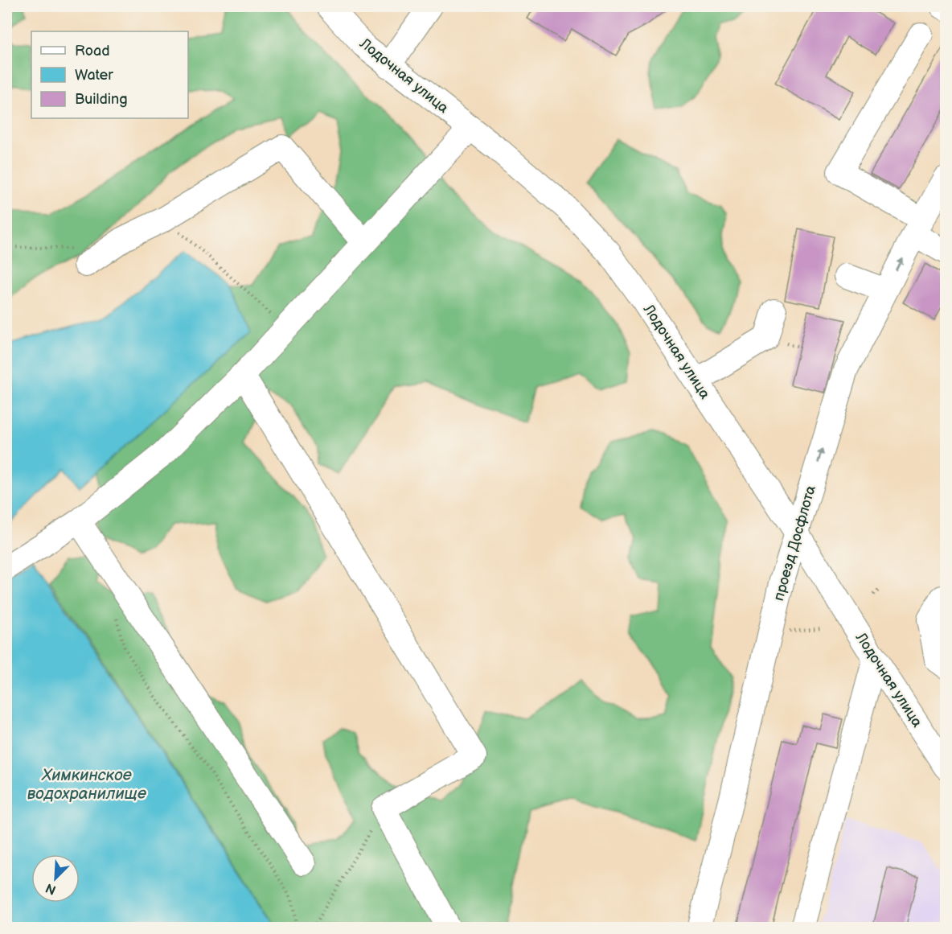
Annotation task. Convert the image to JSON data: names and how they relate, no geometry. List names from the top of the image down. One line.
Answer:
{"streets":{"street":["Лодочная улица","проезд Досфлота"]},"crossings":[["Лодочная улица","проезд Досфлота"]],"one_way":["проезд Досфлота"],"water":["Химкинское водохранилище"],"legend":["Road","Water","Building"],"north":"bottom left"}
